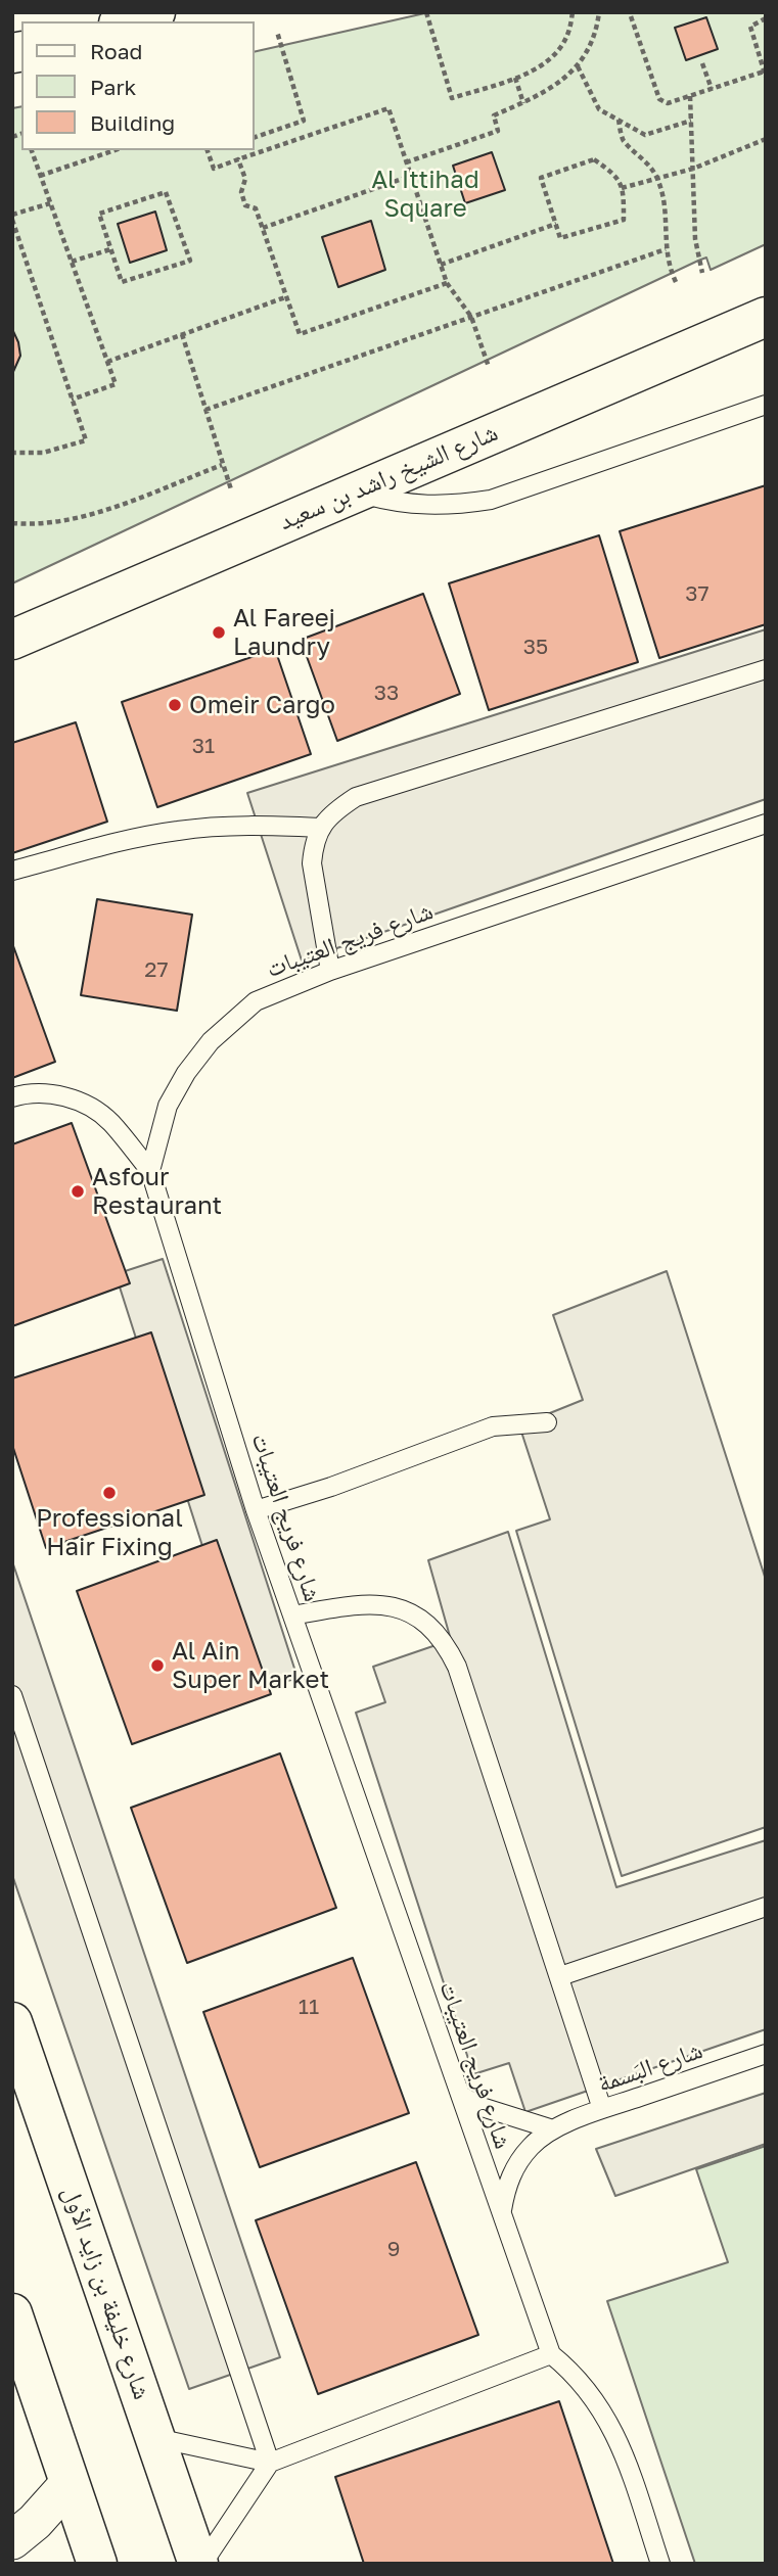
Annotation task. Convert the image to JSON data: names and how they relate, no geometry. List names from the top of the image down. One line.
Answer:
{"streets":{"main road":["شارع الشيخ راشد بن سعيد","شارع خليفة بن زايد الأول"],"lane":["شارع فريج العتيبات","شارع البَسمة"]},"crossings":[["شارع فريج العتيبات","شارع البَسمة"]],"parks":["Al Ittihad Square"],"places":["Al Fareej Laundry","Omeir Cargo","Asfour Restaurant","Professional Hair Fixing","Al Ain Super Market"],"house_numbers":["37","35","33","31","27","11","9"],"legend":["Road","Park","Building"]}
